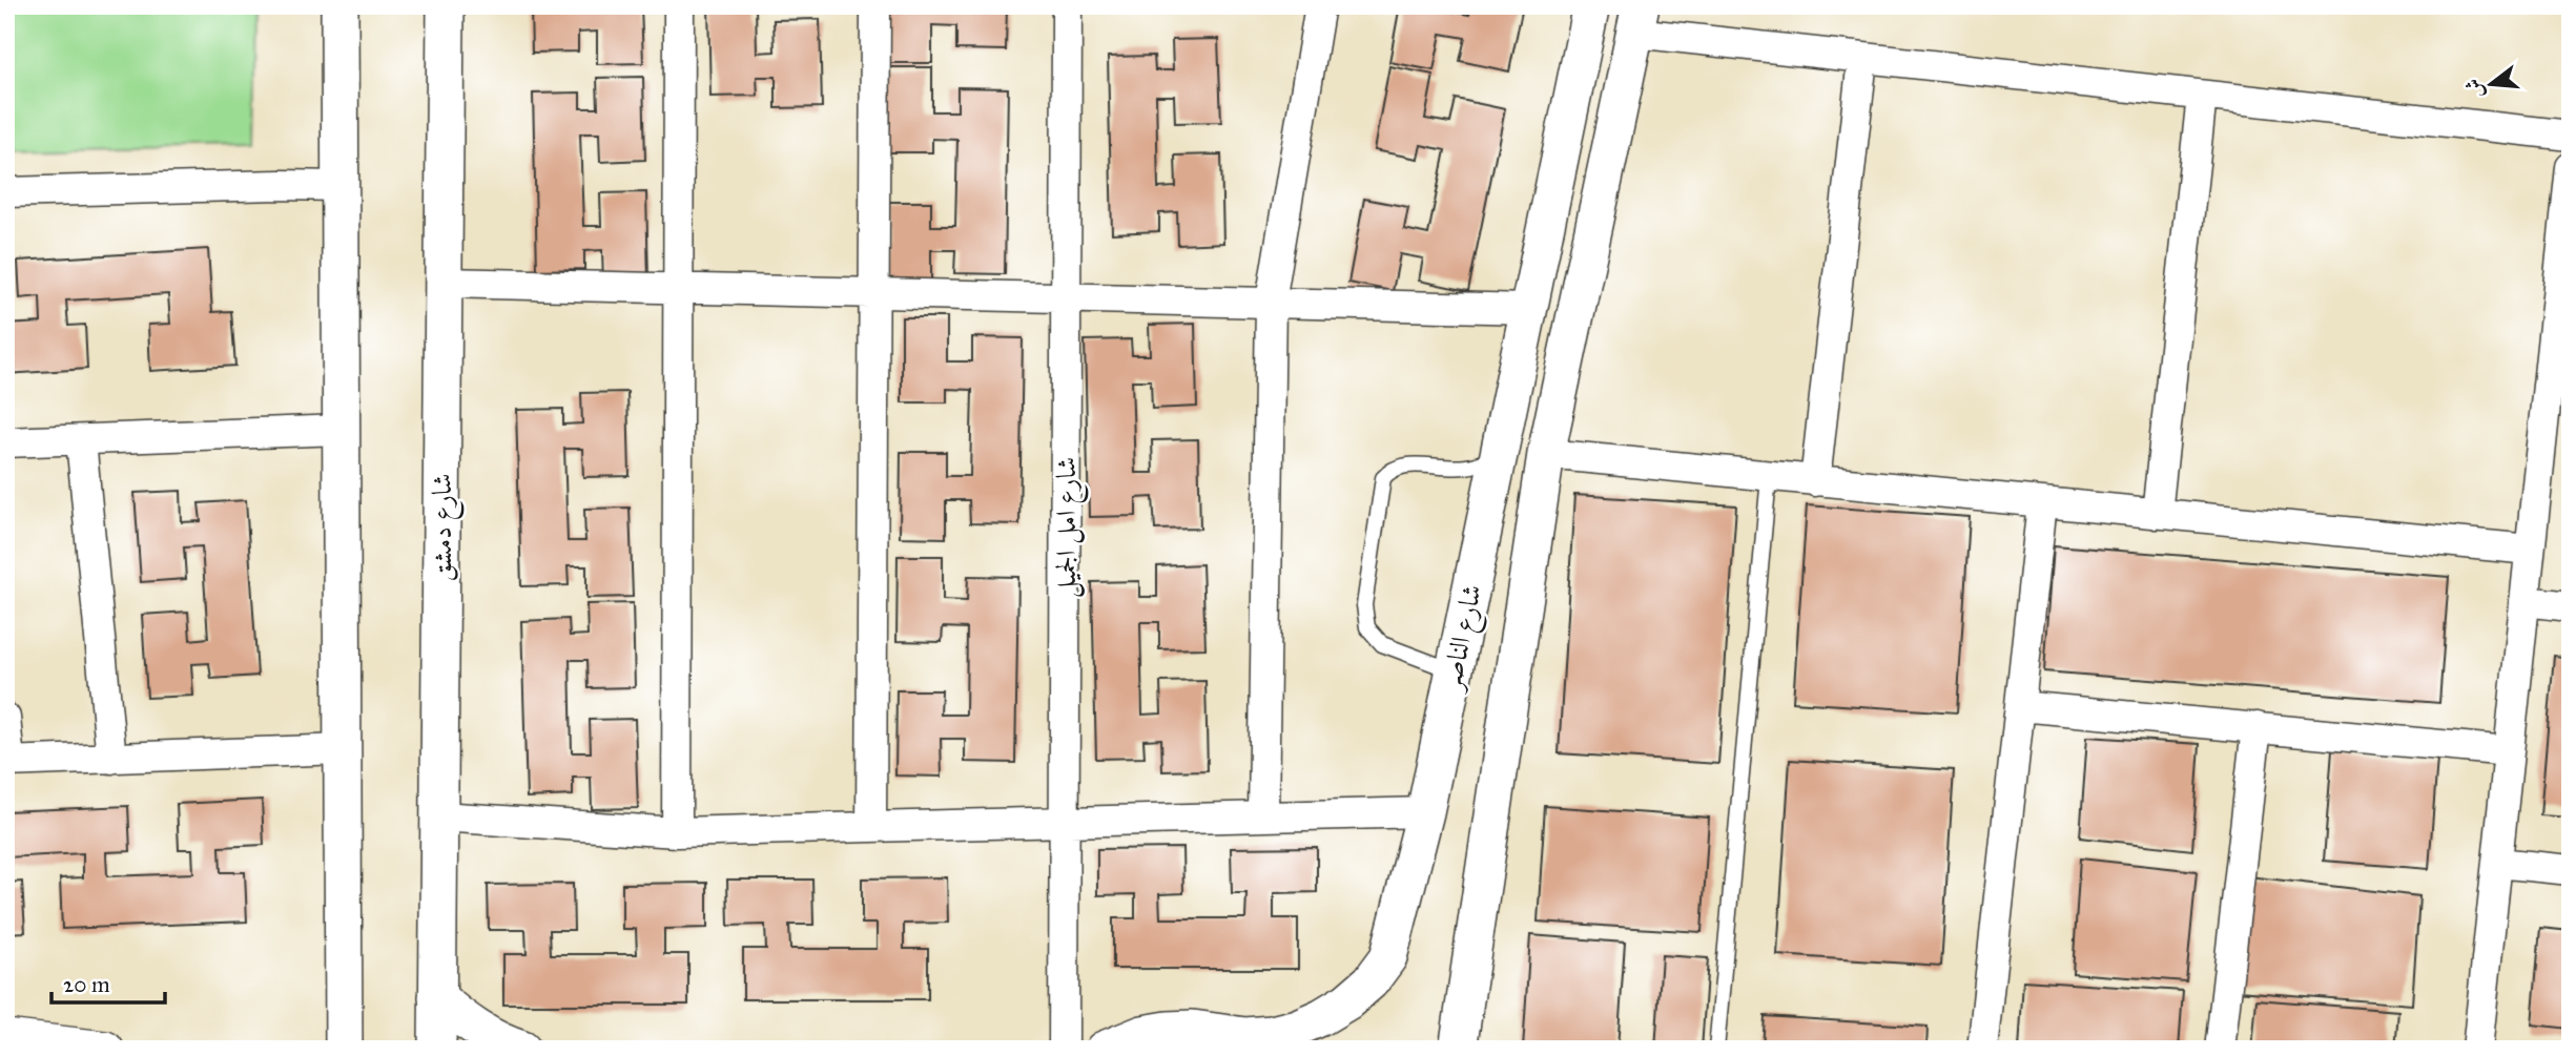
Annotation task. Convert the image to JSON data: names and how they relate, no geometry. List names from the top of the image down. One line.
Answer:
{"streets":{"street":["شارع دمشق","شارع امل الجميل","شارع الناصر"]},"scale_bar":"20 m","north":"left"}
